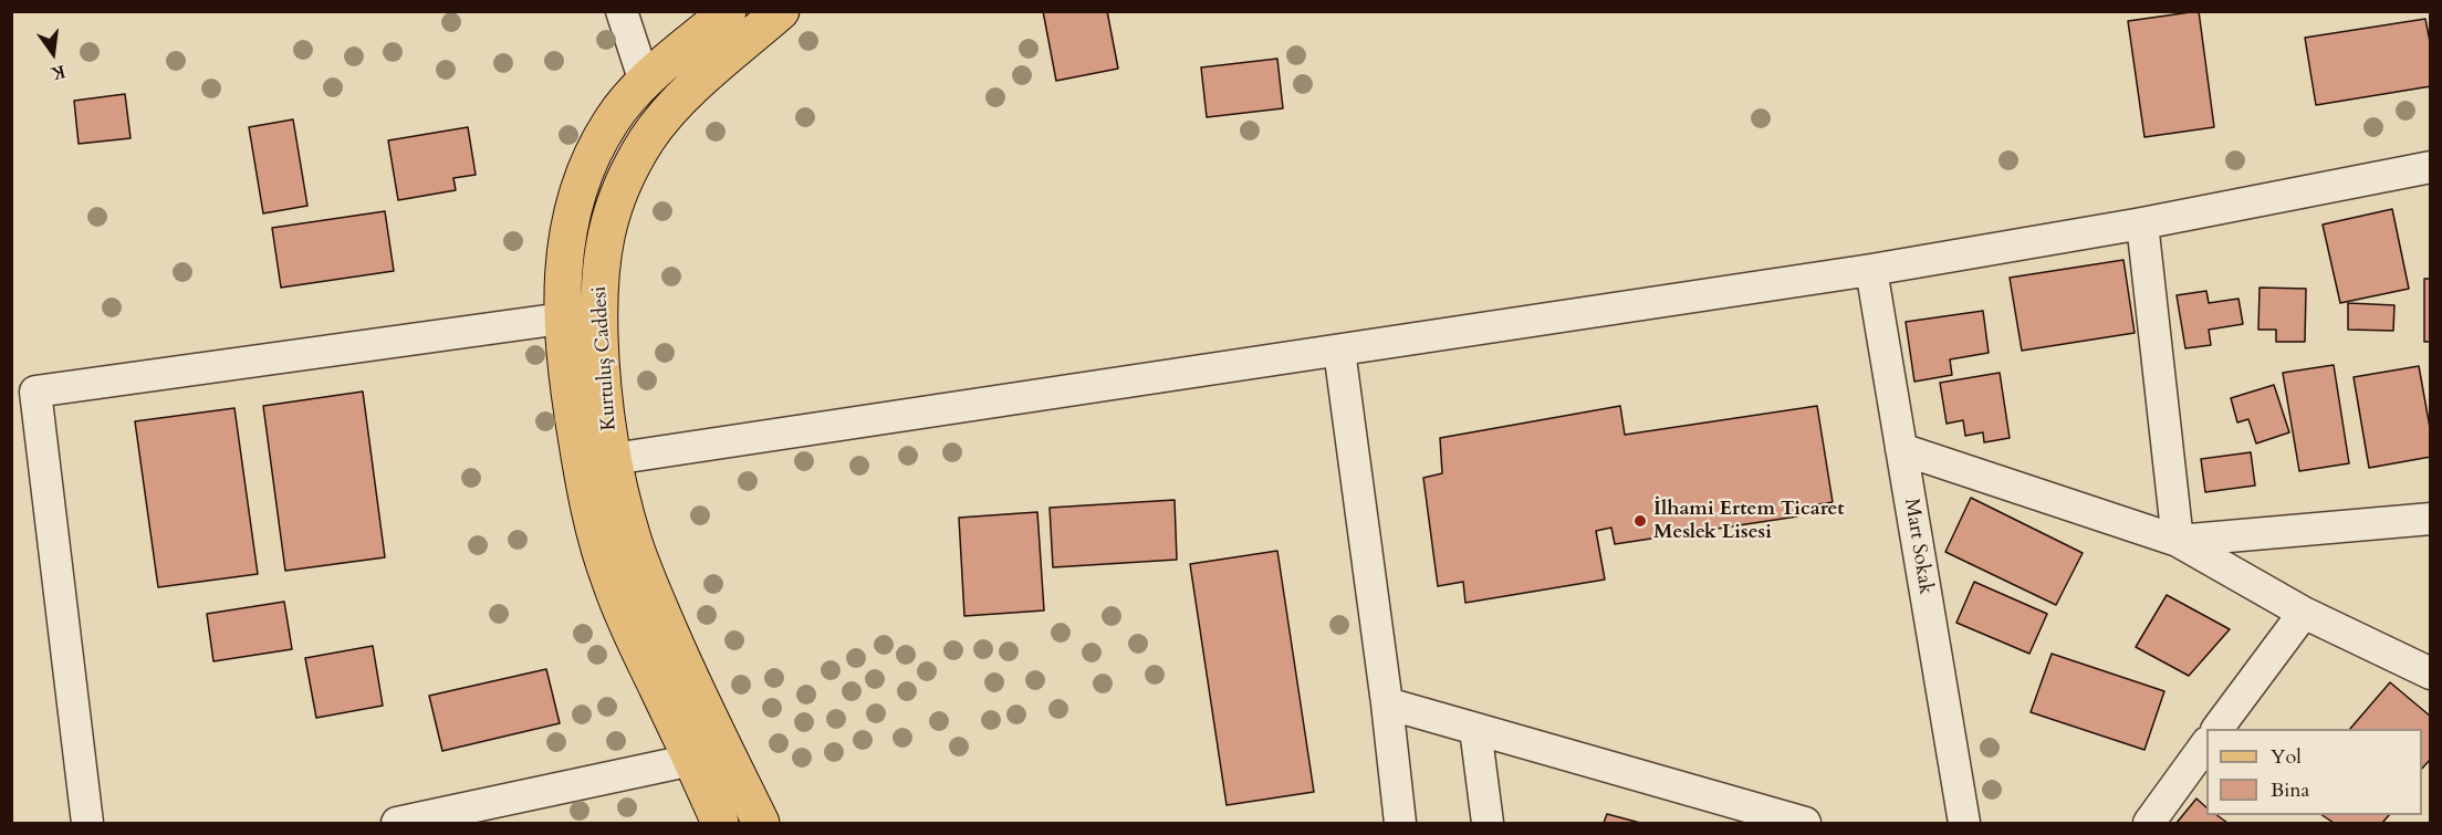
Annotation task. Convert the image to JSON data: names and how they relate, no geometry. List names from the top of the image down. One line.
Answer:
{"streets":{"main road":["Kurtuluş Caddesi"],"street":["Mart Sokak"]},"places":["İlhami Ertem Ticaret Meslek Lisesi"],"legend":["Yol","Bina"],"north":"bottom"}
